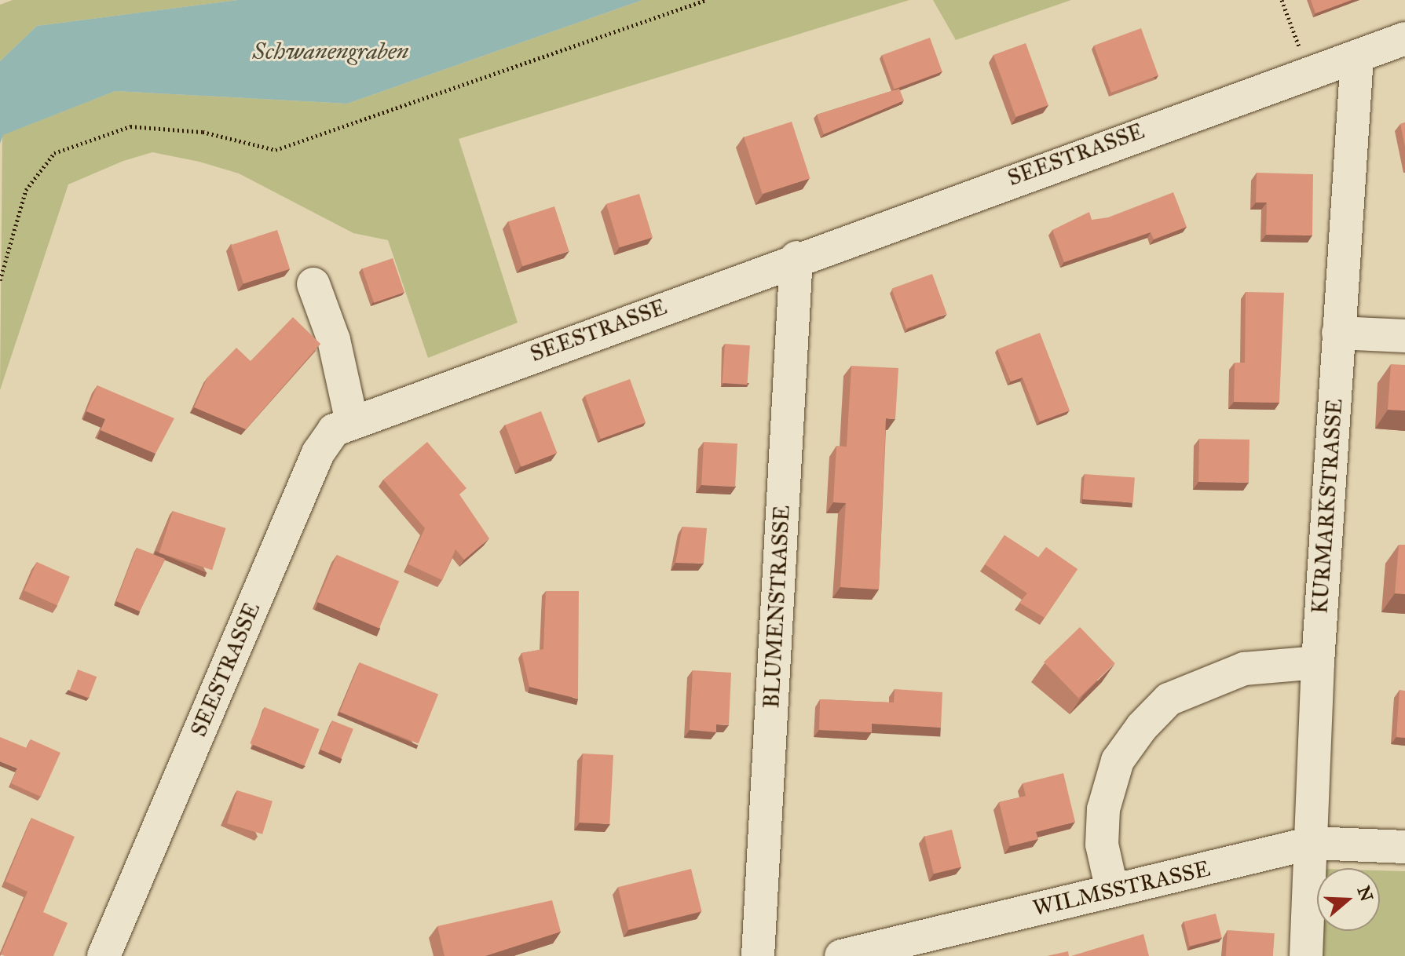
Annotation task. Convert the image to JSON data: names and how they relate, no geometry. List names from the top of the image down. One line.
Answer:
{"streets":{"street":["SEESTRASSE","KURMARKSTRASSE","BLUMENSTRASSE","WILMSSTRASSE"]},"crossings":[["SEESTRASSE","KURMARKSTRASSE"],["SEESTRASSE","BLUMENSTRASSE"],["KURMARKSTRASSE","WILMSSTRASSE"]],"water":["Schwanengraben"],"north":"right"}
